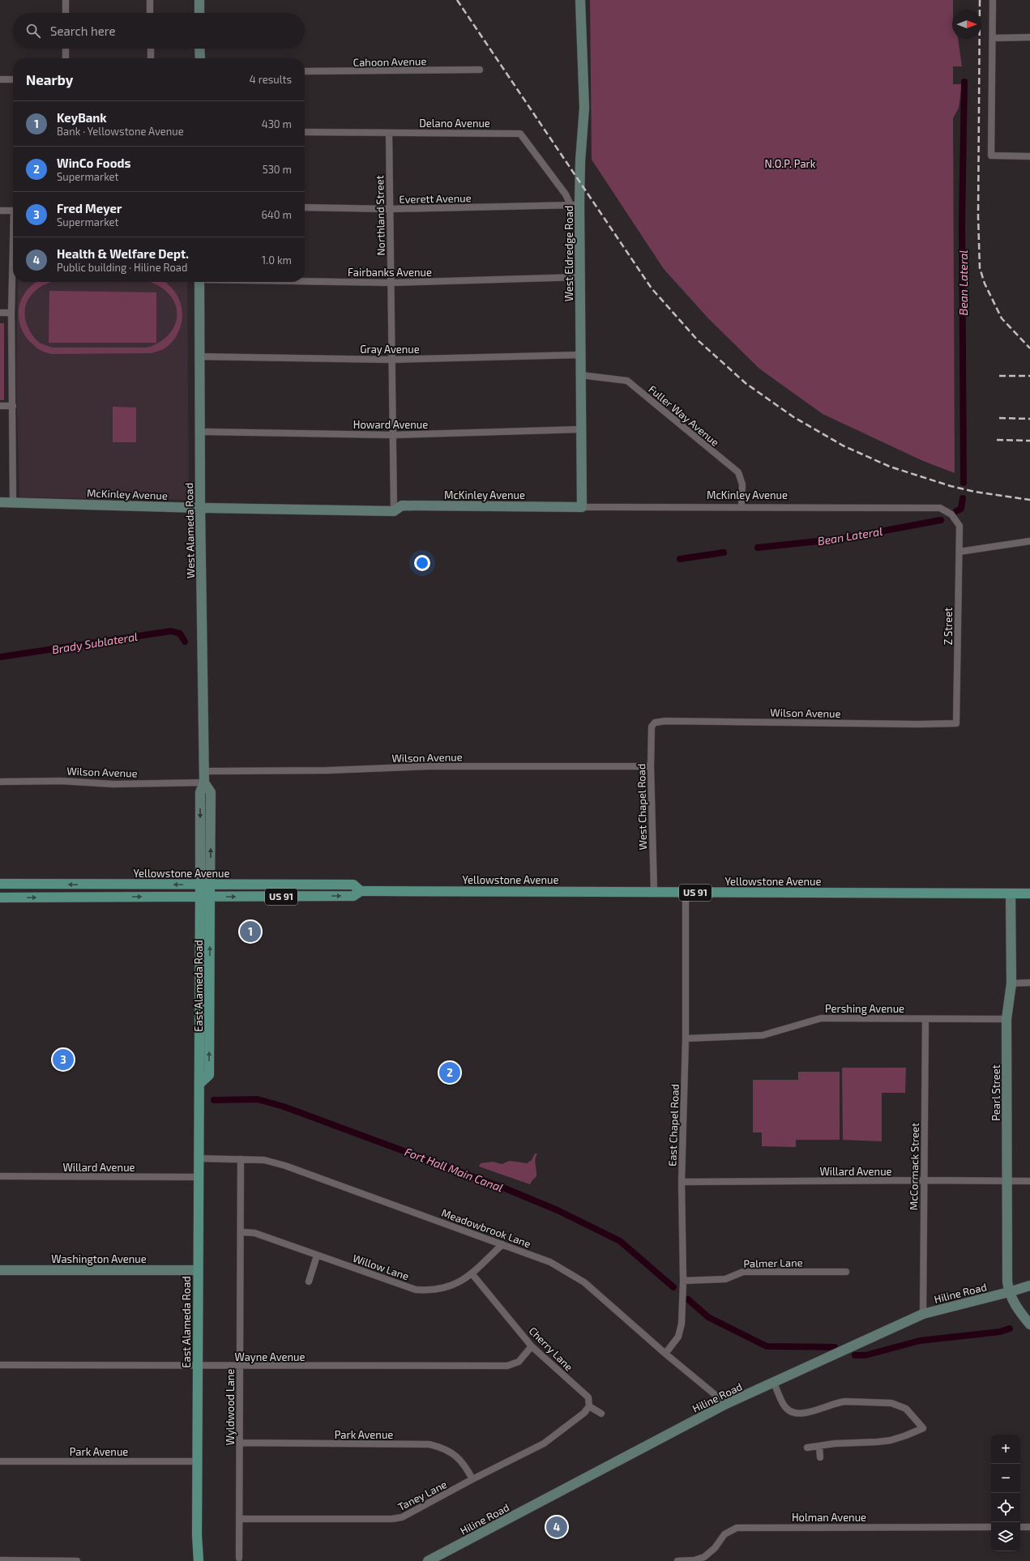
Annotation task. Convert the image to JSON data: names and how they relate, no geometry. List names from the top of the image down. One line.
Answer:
{"streets":{"main road":["West Alameda Road","Yellowstone Avenue","US 91","East Alameda Road"],"street":["Cahoon Avenue","Delano Avenue","Everett Avenue","Northland Street","West Eldredge Road","Fairbanks Avenue","Gray Avenue","Fuller Way Avenue","Howard Avenue","McKinley Avenue","Z Street","Wilson Avenue","West Chapel Road","Pershing Avenue","Pearl Street","East Chapel Road","McCormack Street","Willard Avenue","Meadowbrook Lane","Washington Avenue","Palmer Lane","Willow Lane","Hiline Road","Cherry Lane","Wayne Avenue","Wyldwood Lane","Park Avenue","Taney Lane","Holman Avenue"]},"crossings":[["Delano Avenue","Everett Avenue"],["Delano Avenue","Northland Street"],["Delano Avenue","West Eldredge Road"],["Everett Avenue","Northland Street"],["Everett Avenue","West Eldredge Road"],["Northland Street","Fairbanks Avenue"],["Northland Street","Gray Avenue"],["Northland Street","Howard Avenue"],["Northland Street","McKinley Avenue"],["West Eldredge Road","Fairbanks Avenue"],["West Eldredge Road","Gray Avenue"],["West Eldredge Road","Fuller Way Avenue"],["West Eldredge Road","Howard Avenue"],["West Eldredge Road","McKinley Avenue"],["Gray Avenue","West Alameda Road"],["Fuller Way Avenue","McKinley Avenue"],["Howard Avenue","West Alameda Road"],["McKinley Avenue","West Alameda Road"],["McKinley Avenue","Z Street"],["West Alameda Road","Wilson Avenue"],["West Alameda Road","Yellowstone Avenue"],["West Alameda Road","East Alameda Road"],["Z Street","Wilson Avenue"],["Wilson Avenue","West Chapel Road"],["West Chapel Road","Yellowstone Avenue"],["Yellowstone Avenue","East Alameda Road"],["Yellowstone Avenue","Pearl Street"],["Yellowstone Avenue","East Chapel Road"],["East Alameda Road","Willard Avenue"],["East Alameda Road","Meadowbrook Lane"],["East Alameda Road","Washington Avenue"],["East Alameda Road","Wayne Avenue"],["East Alameda Road","Park Avenue"],["Pershing Avenue","Pearl Street"],["Pershing Avenue","East Chapel Road"],["Pershing Avenue","McCormack Street"],["Pearl Street","Willard Avenue"],["Pearl Street","Hiline Road"],["East Chapel Road","Willard Avenue"],["East Chapel Road","Meadowbrook Lane"],["East Chapel Road","Palmer Lane"],["McCormack Street","Willard Avenue"],["McCormack Street","Hiline Road"],["Meadowbrook Lane","Willow Lane"],["Meadowbrook Lane","Hiline Road"],["Meadowbrook Lane","Wyldwood Lane"],["Willow Lane","Cherry Lane"],["Willow Lane","Wyldwood Lane"],["Cherry Lane","Wayne Avenue"],["Cherry Lane","Taney Lane"],["Wayne Avenue","Wyldwood Lane"],["Wyldwood Lane","Park Avenue"],["Wyldwood Lane","Taney Lane"],["Park Avenue","Taney Lane"]],"water":["Bean Lateral","Brady Sublateral","Fort Hall Main Canal"],"parks":["N.O.P. Park"],"north":"right","page":{"search":"Search here","heading":["Nearby","4 results"],"list":[{"mark":"1","name":"KeyBank","note":"Bank · Yellowstone Avenue","value":"430 m"},{"mark":"2","name":"WinCo Foods","note":"Supermarket","value":"530 m"},{"mark":"3","name":"Fred Meyer","note":"Supermarket","value":"640 m"},{"mark":"4","name":"Health & Welfare Dept.","note":"Public building · Hiline Road","value":"1.0 km"}],"pins":["1","3","2","4"],"map_buttons":["+","−"]}}
